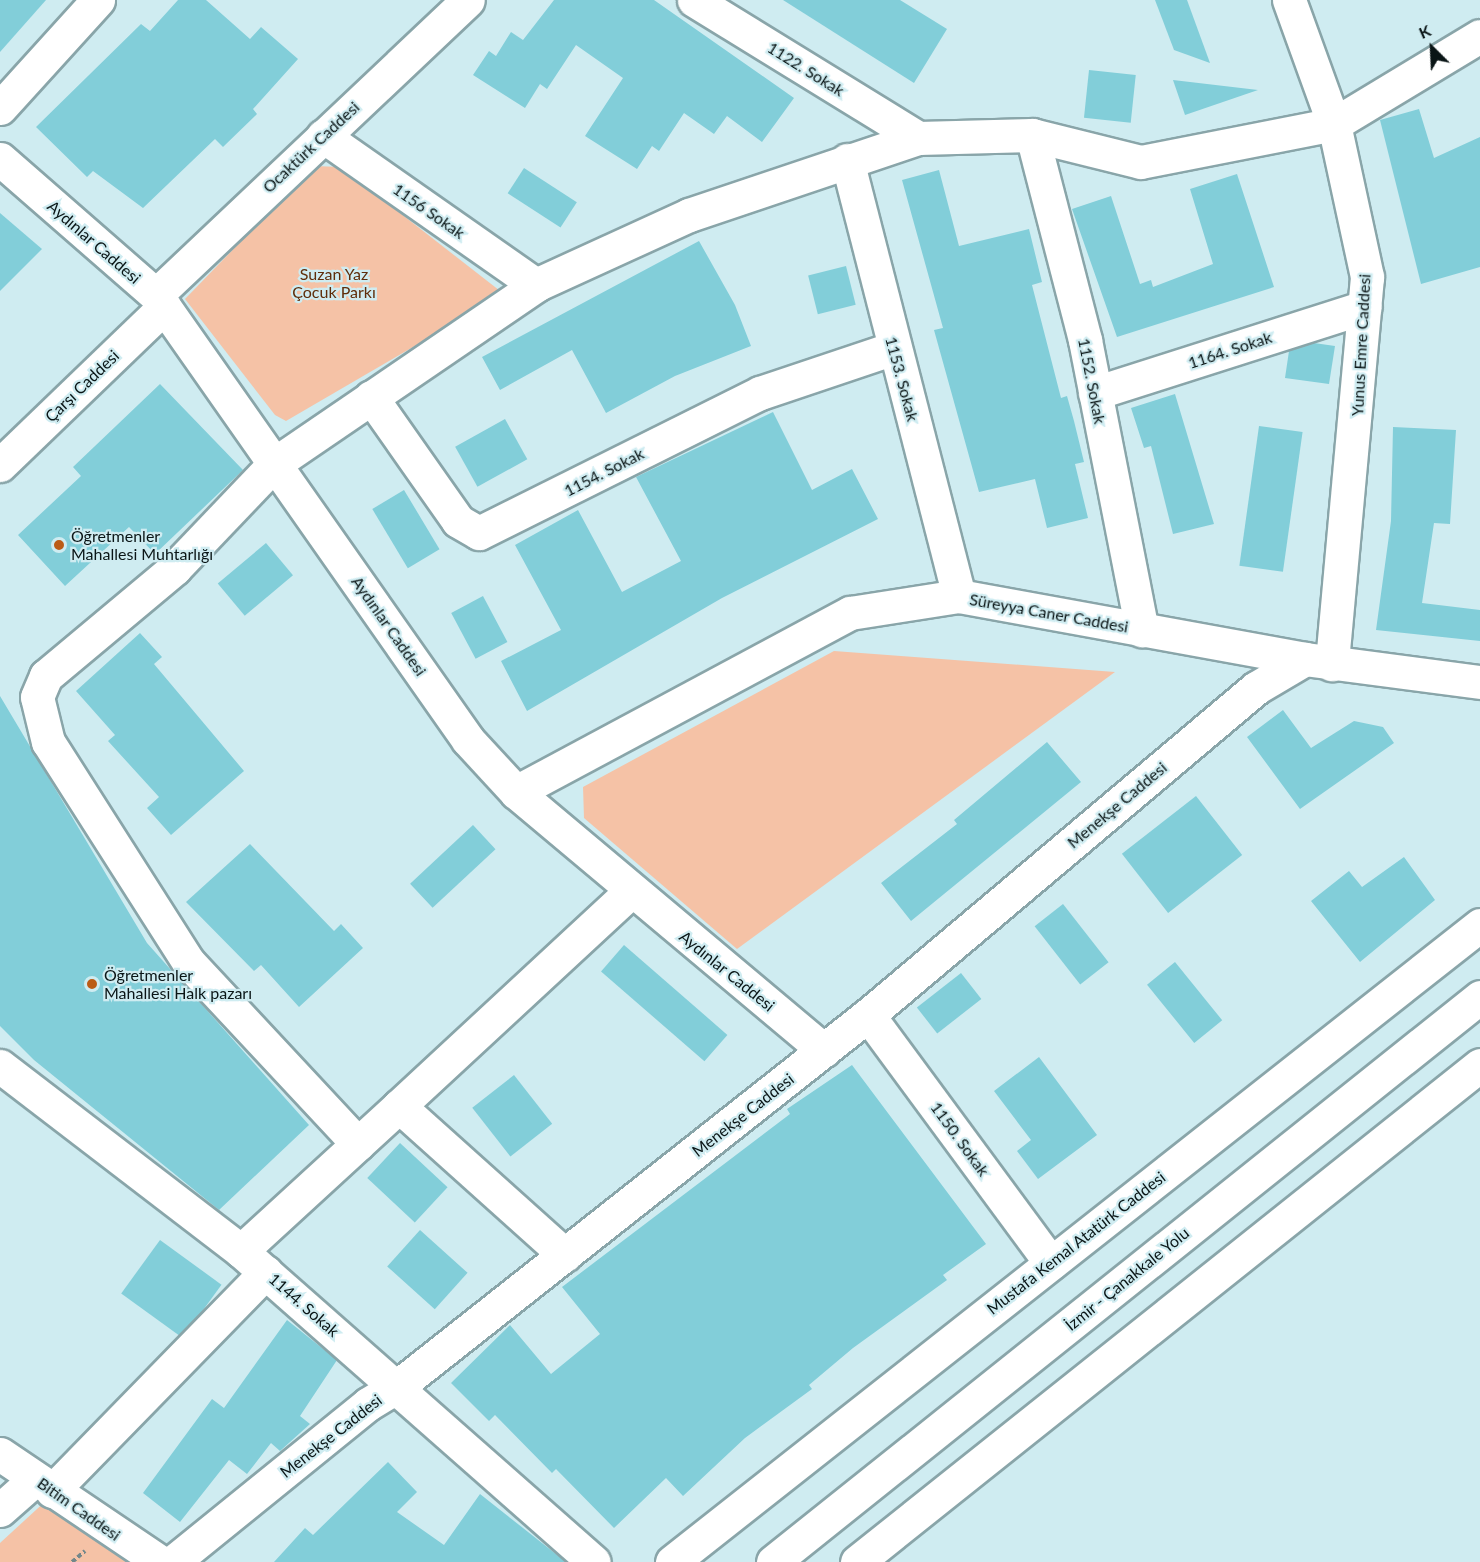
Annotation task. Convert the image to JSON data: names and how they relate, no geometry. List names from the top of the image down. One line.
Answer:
{"streets":{"main road":["1122. Sokak","Ocaktürk Caddesi","1156 Sokak","Aydınlar Caddesi","Yunus Emre Caddesi","1164. Sokak","1153. Sokak","1152. Sokak","Çarşı Caddesi","1154. Sokak","Süreyya Caner Caddesi","Menekşe Caddesi","1150. Sokak","Mustafa Kemal Atatürk Caddesi","İzmir - Çanakkale Yolu","1144. Sokak","Bitim Caddesi"]},"crossings":[["Ocaktürk Caddesi","1156 Sokak"],["Ocaktürk Caddesi","Aydınlar Caddesi"],["Ocaktürk Caddesi","Çarşı Caddesi"],["Aydınlar Caddesi","Çarşı Caddesi"],["Aydınlar Caddesi","Süreyya Caner Caddesi"],["Aydınlar Caddesi","Menekşe Caddesi"],["Yunus Emre Caddesi","1164. Sokak"],["Yunus Emre Caddesi","Süreyya Caner Caddesi"],["Yunus Emre Caddesi","Menekşe Caddesi"],["1164. Sokak","1152. Sokak"],["1153. Sokak","1154. Sokak"],["1153. Sokak","Süreyya Caner Caddesi"],["1152. Sokak","Süreyya Caner Caddesi"],["Süreyya Caner Caddesi","Menekşe Caddesi"],["Menekşe Caddesi","1150. Sokak"],["Menekşe Caddesi","1144. Sokak"],["1150. Sokak","Mustafa Kemal Atatürk Caddesi"]],"parks":["Suzan Yaz Çocuk Parkı"],"places":["Öğretmenler Mahallesi Muhtarlığı","Öğretmenler Mahallesi Halk pazarı"],"north":"top left"}
